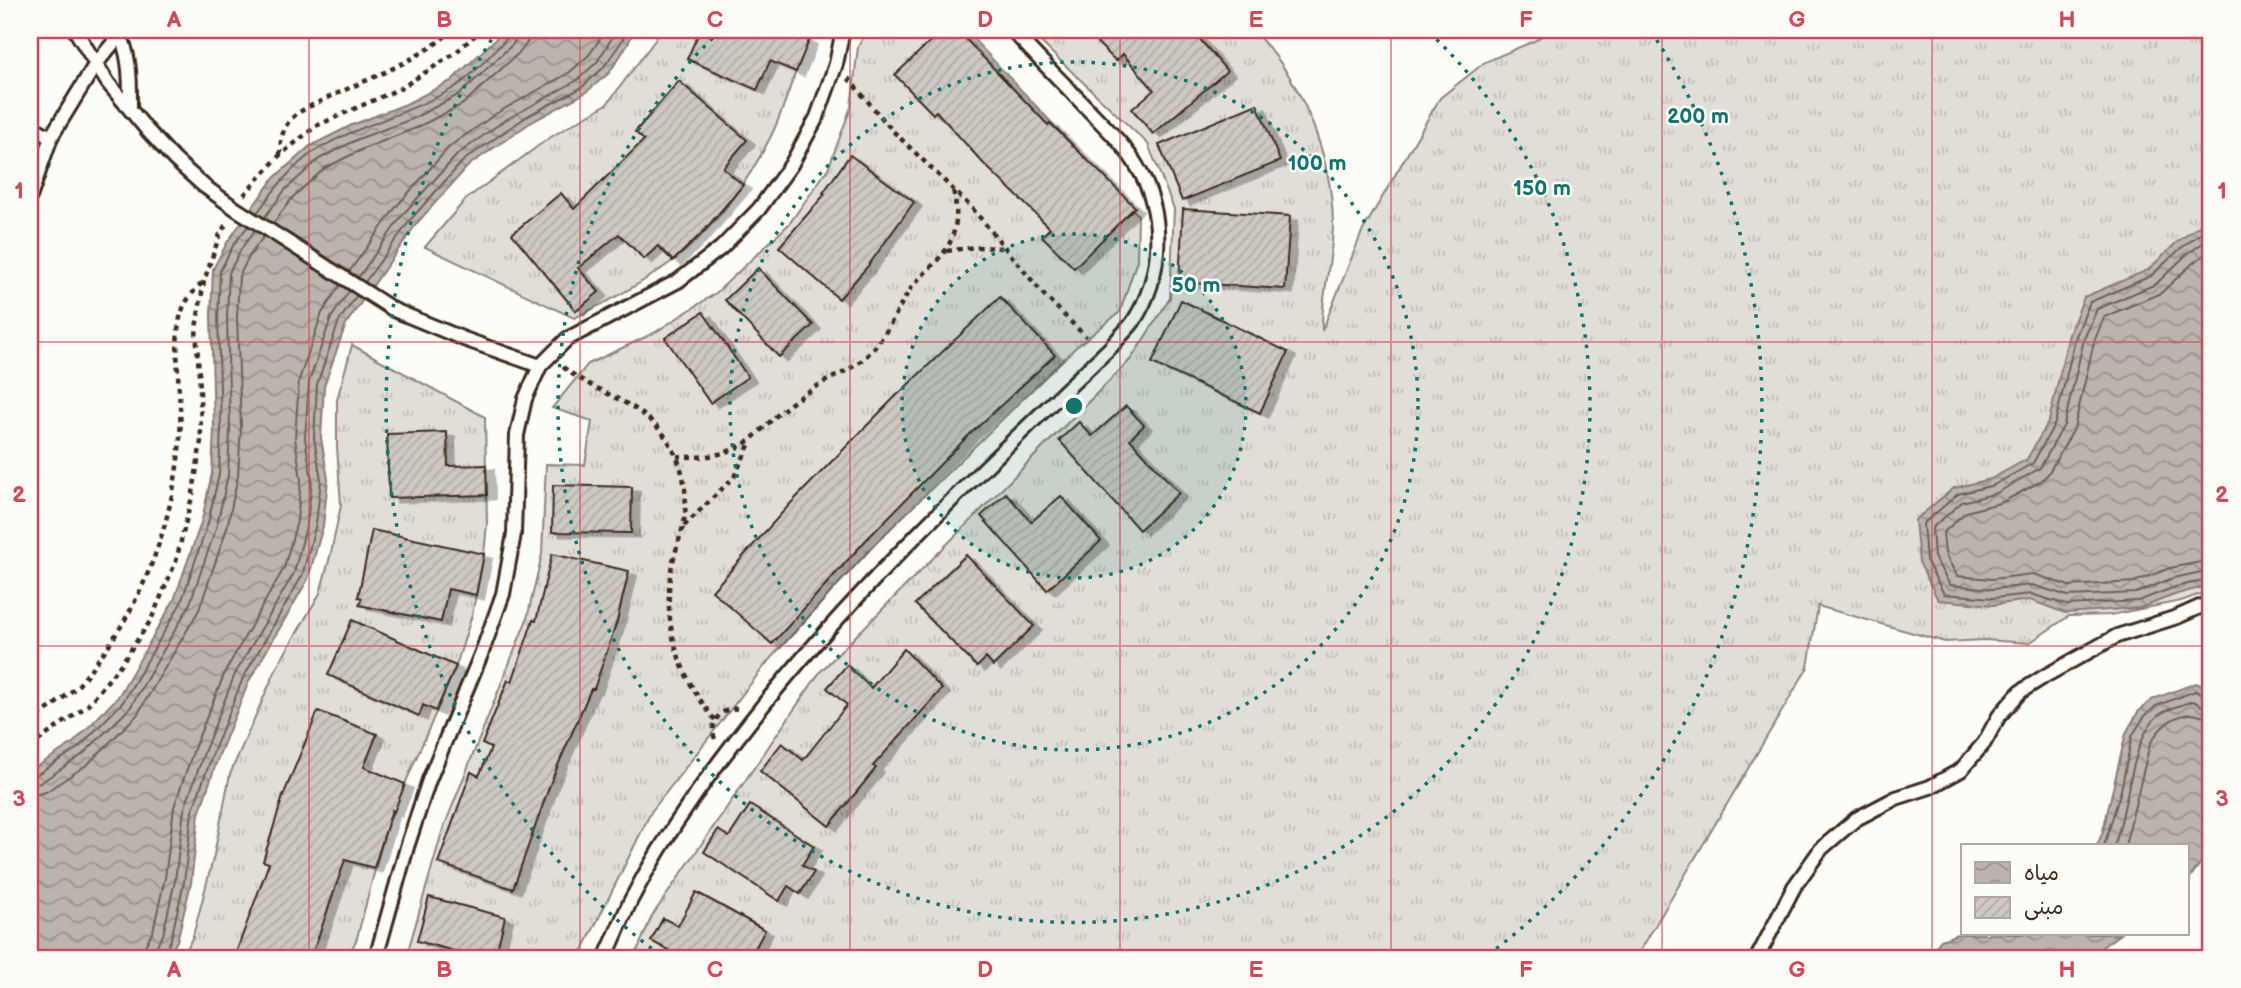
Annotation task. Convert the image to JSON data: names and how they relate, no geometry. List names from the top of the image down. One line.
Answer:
{"legend":["مياه","مبنى"],"grid":{"columns":["A","B","C","D","E","F","G","H"],"rows":["1","2","3"]},"rings":["200 m","100 m","150 m","50 m"]}
